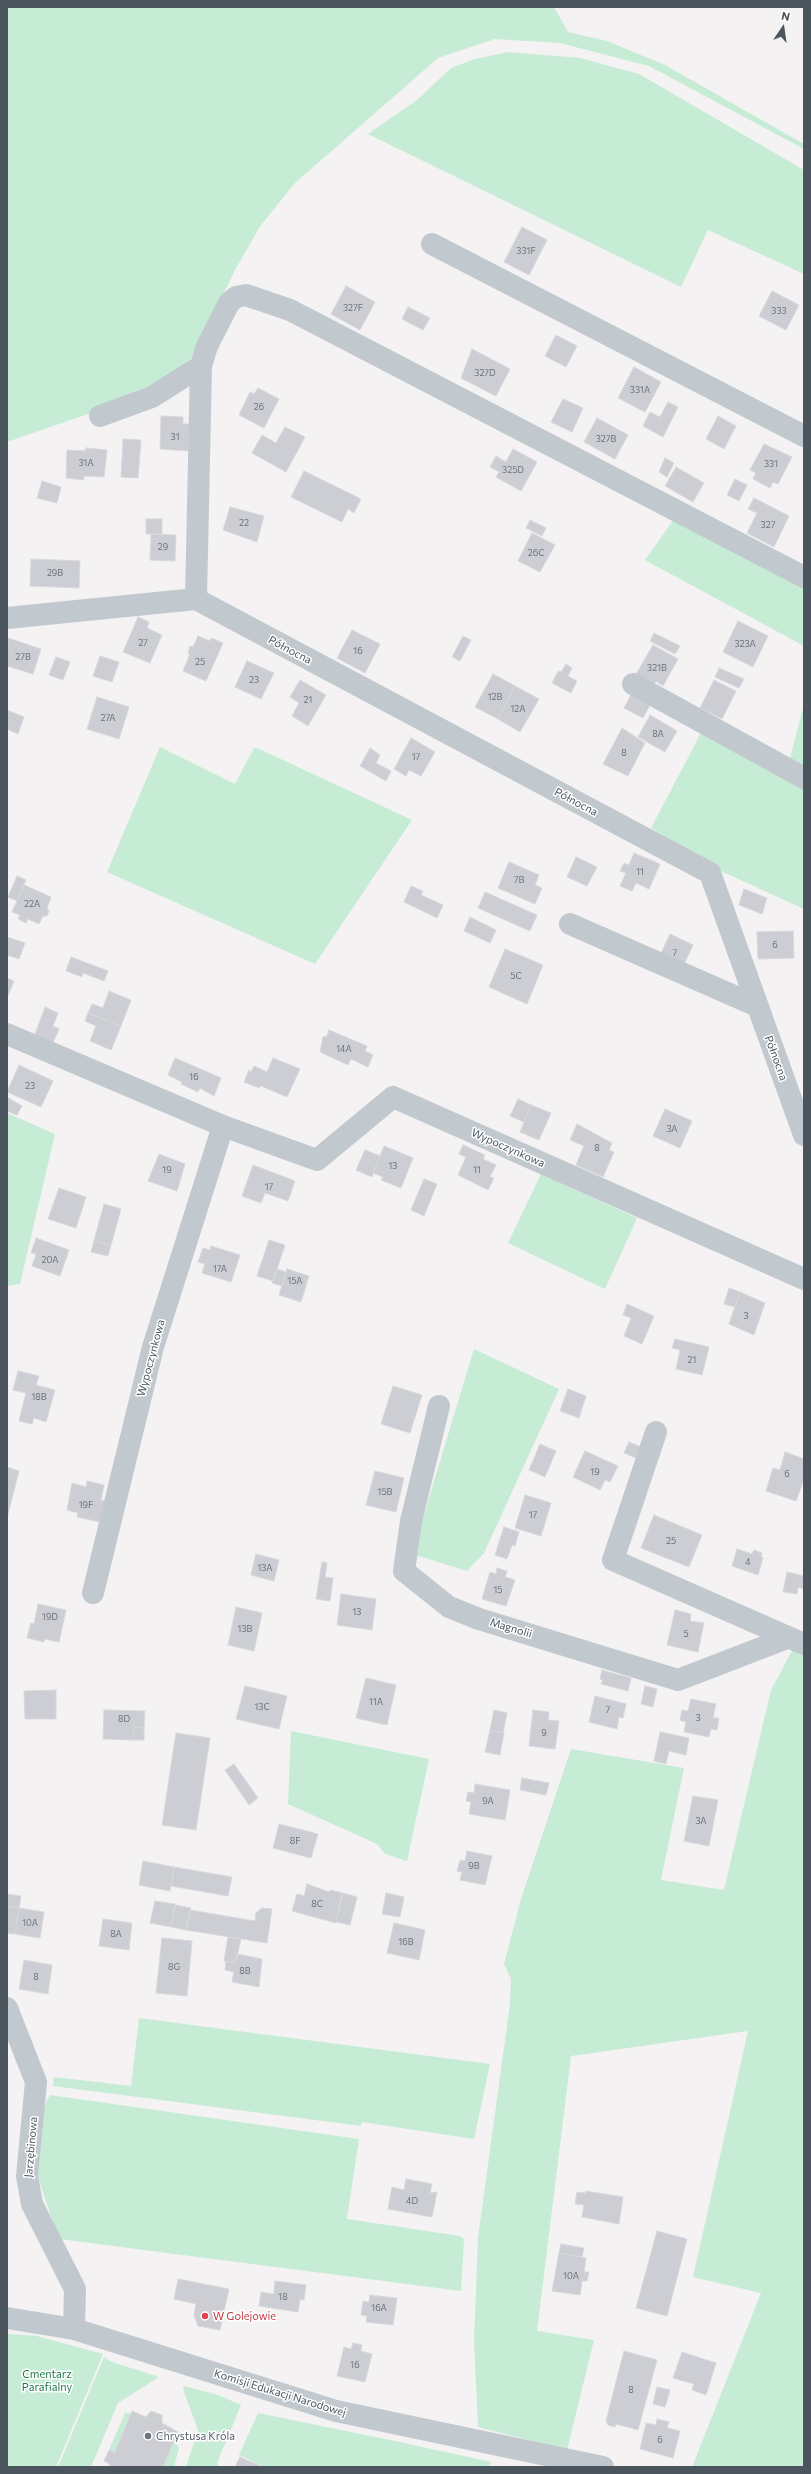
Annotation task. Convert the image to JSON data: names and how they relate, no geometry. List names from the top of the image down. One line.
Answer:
{"streets":{"street":["Północna","Wypoczynkowa","Magnolii","Jarzębinowa","Komisji Edukacji Narodowej"]},"crossings":[["Jarzębinowa","Komisji Edukacji Narodowej"]],"parks":["Cmentarz Parafialny"],"places":["W Golejowie","Chrystusa Króla"],"house_numbers":["331F","327F","333","327D","331A","26","31","327B","31A","331","325D","22","327","29","26C","29B","27","323A","16","27B","25","321B","23","12B","21","12A","27A","8A","8","17","11","7B","22A","6","7","5C","14A","16","23","3A","8","13","19","11","17","20A","17A","15A","3","21","18B","19","6","15B","19F","17","25","4","13A","15","13","19D","13B","5","11A","13C","7","3","8D","9","9A","3A","8F","9B","8C","10A","8A","16B","8G","8B","8","4D","10A","18","16A","16","8","6"],"north":"top"}
